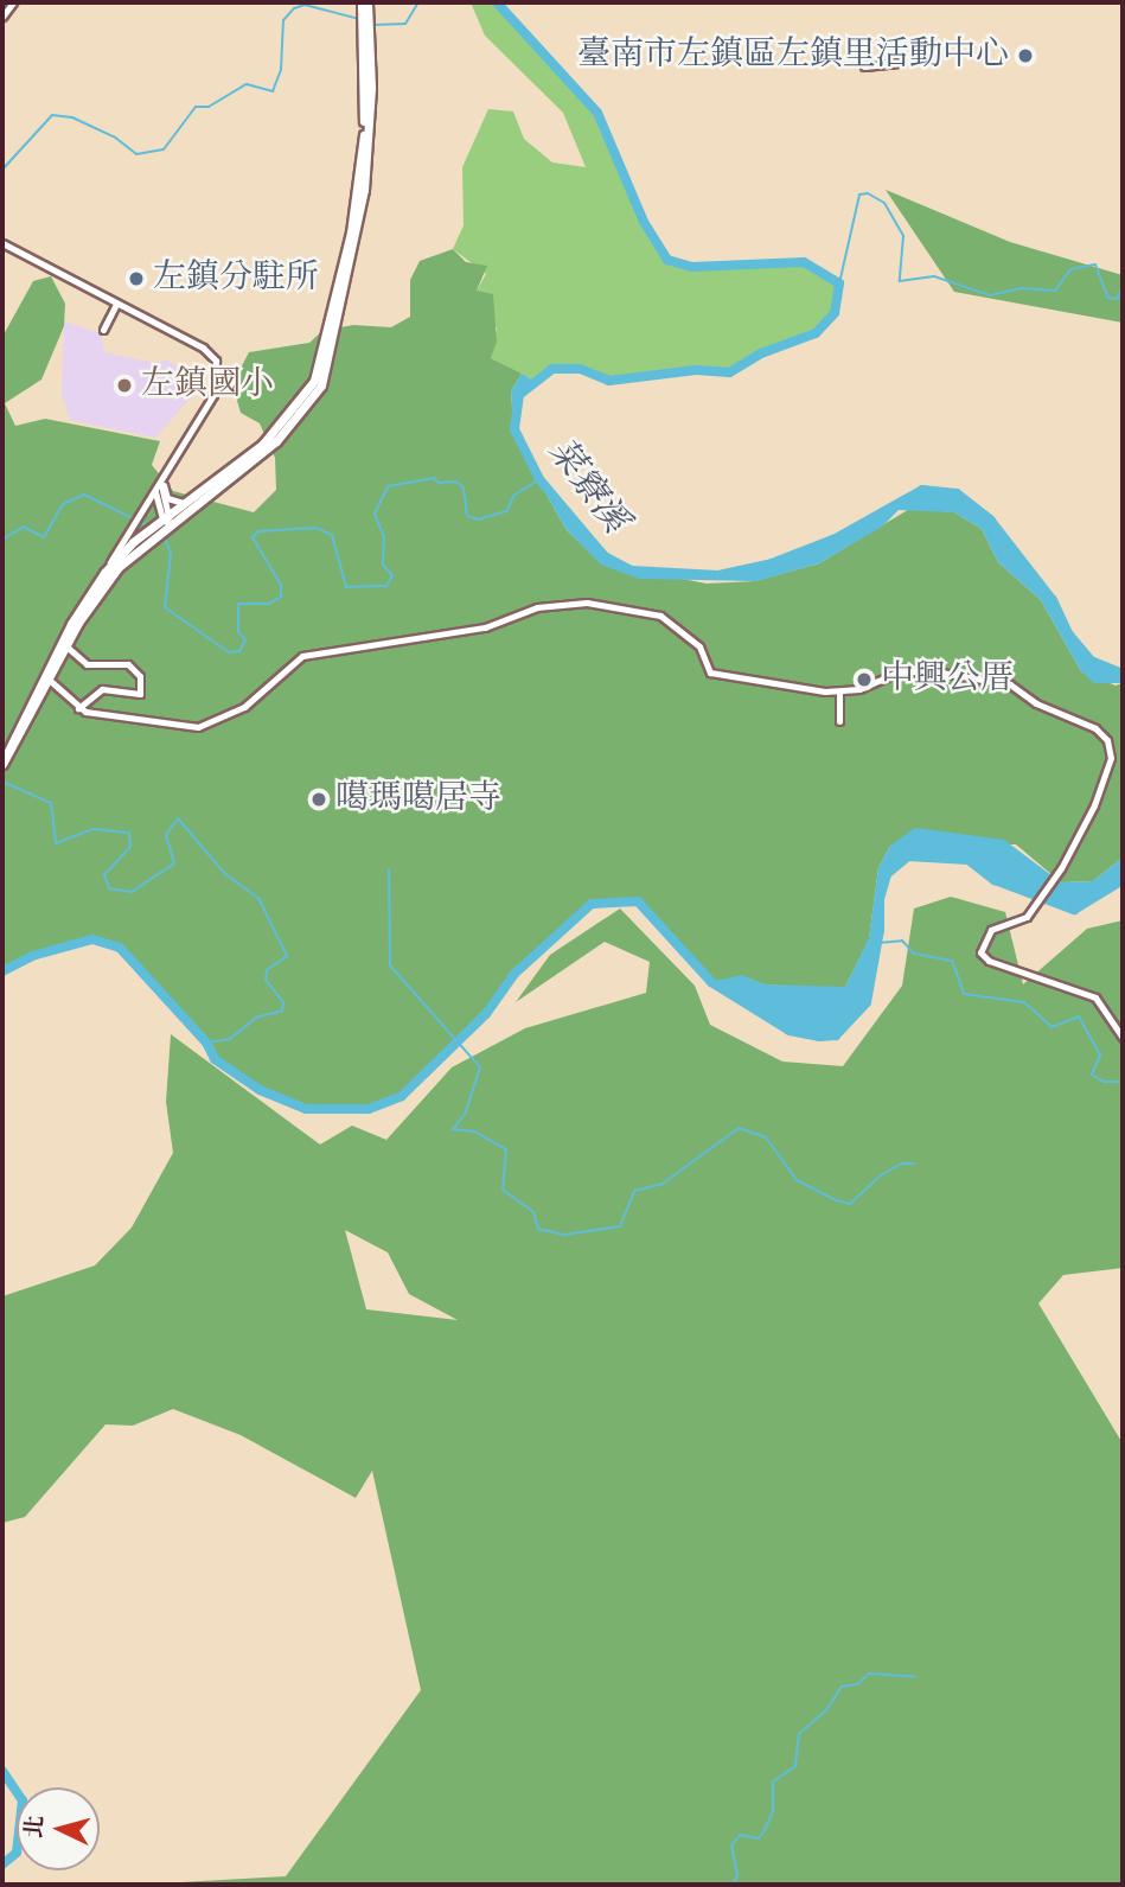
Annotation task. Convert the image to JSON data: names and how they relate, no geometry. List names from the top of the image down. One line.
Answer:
{"water":["菜竂溪"],"places":["臺南市左鎮區左鎮里活動中心","左鎮分駐所","左鎮國小","中興公厝","噶瑪噶居寺"],"north":"left"}
